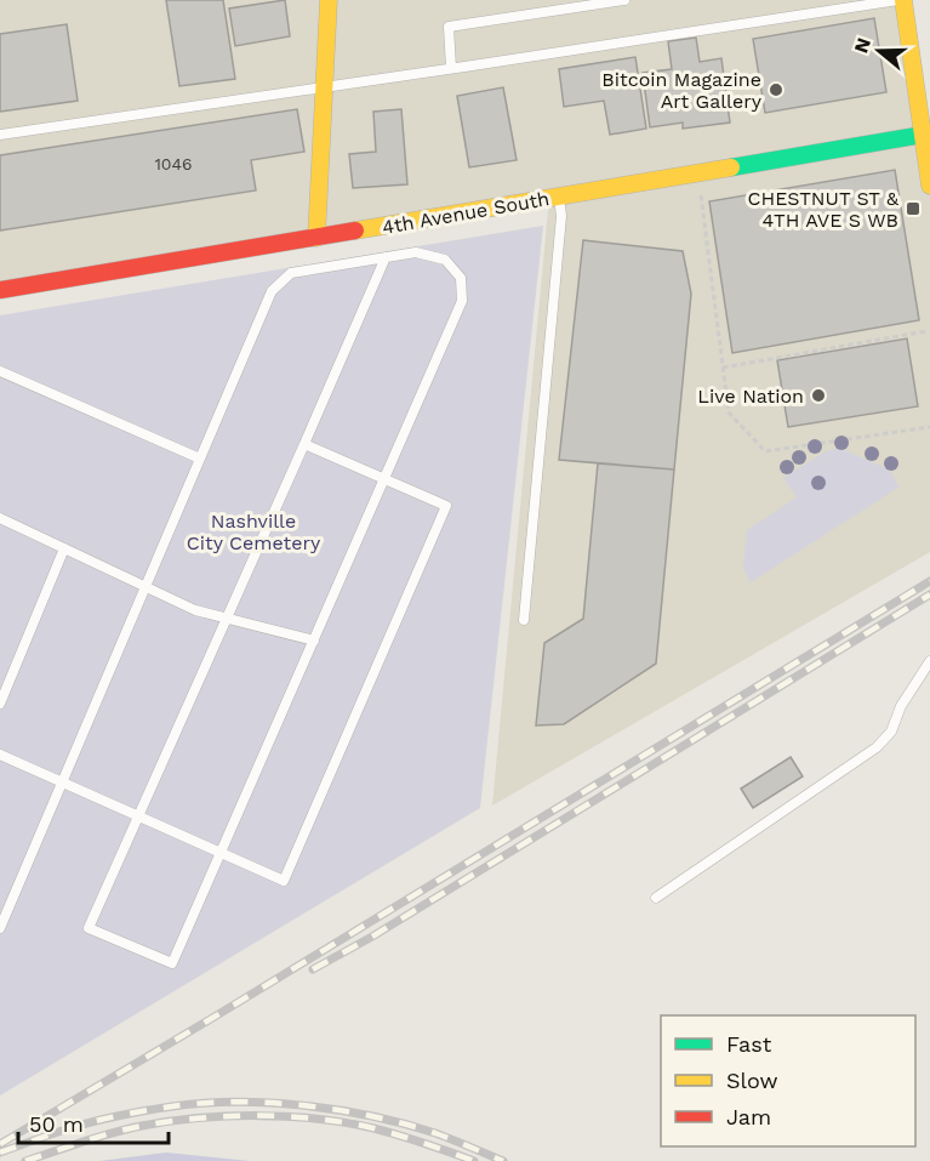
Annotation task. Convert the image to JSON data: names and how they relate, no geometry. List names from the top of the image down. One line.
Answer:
{"streets":{"main road":["4th Avenue South"]},"parks":["Nashville City Cemetery"],"places":{"other":["Bitcoin Magazine Art Gallery","Live Nation"],"transit":["CHESTNUT ST & 4TH AVE S WB"]},"house_numbers":["1046"],"legend":["Fast","Slow","Jam"],"scale_bar":"50 m","north":"left"}
